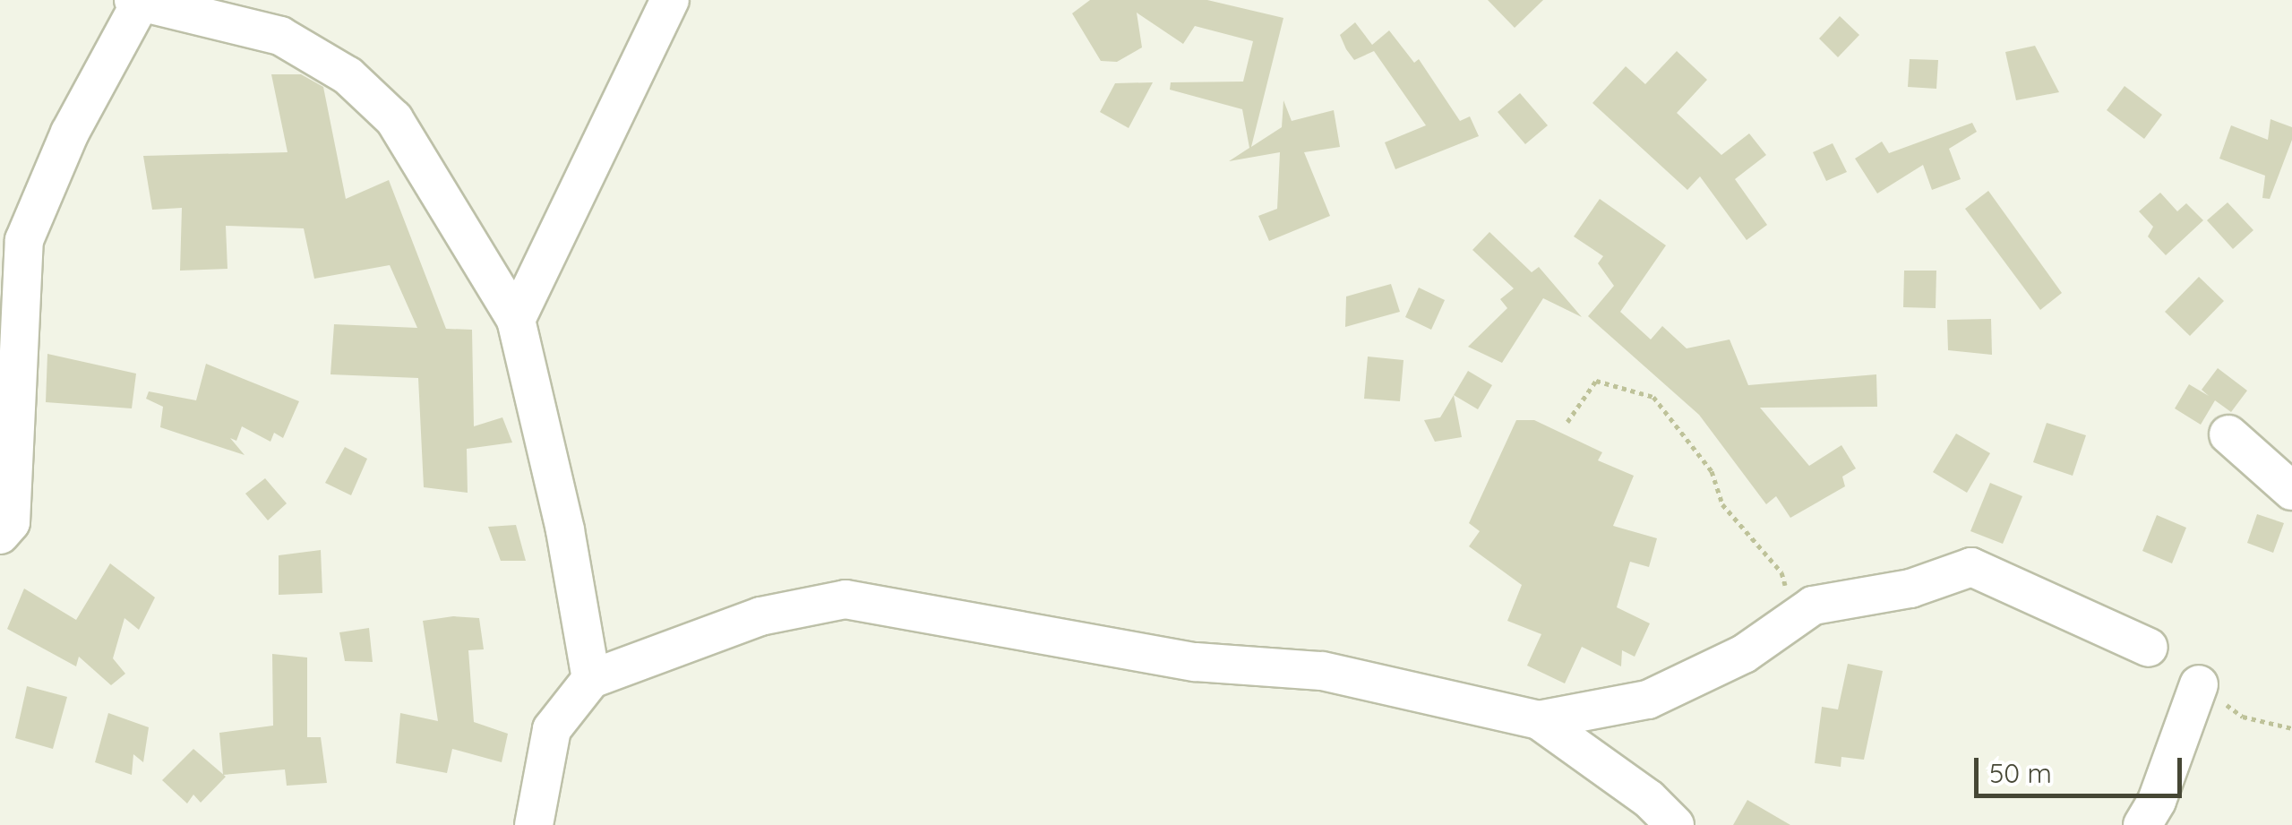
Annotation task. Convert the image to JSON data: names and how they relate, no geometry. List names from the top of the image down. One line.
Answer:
{"scale_bar":"50 m"}
